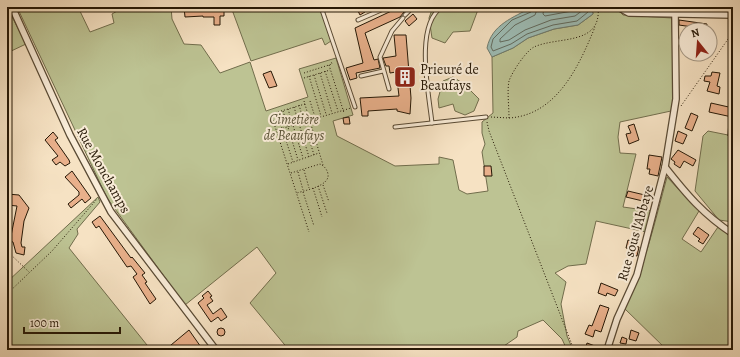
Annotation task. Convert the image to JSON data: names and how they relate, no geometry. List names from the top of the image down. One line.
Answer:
{"streets":{"street":["Rue Monchamps","Rue sous l'Abbaye"]},"parks":["Cimetière de Beaufays"],"places":{"building":["Prieuré de Beaufays"]},"scale_bar":"100 m","north":"top"}
